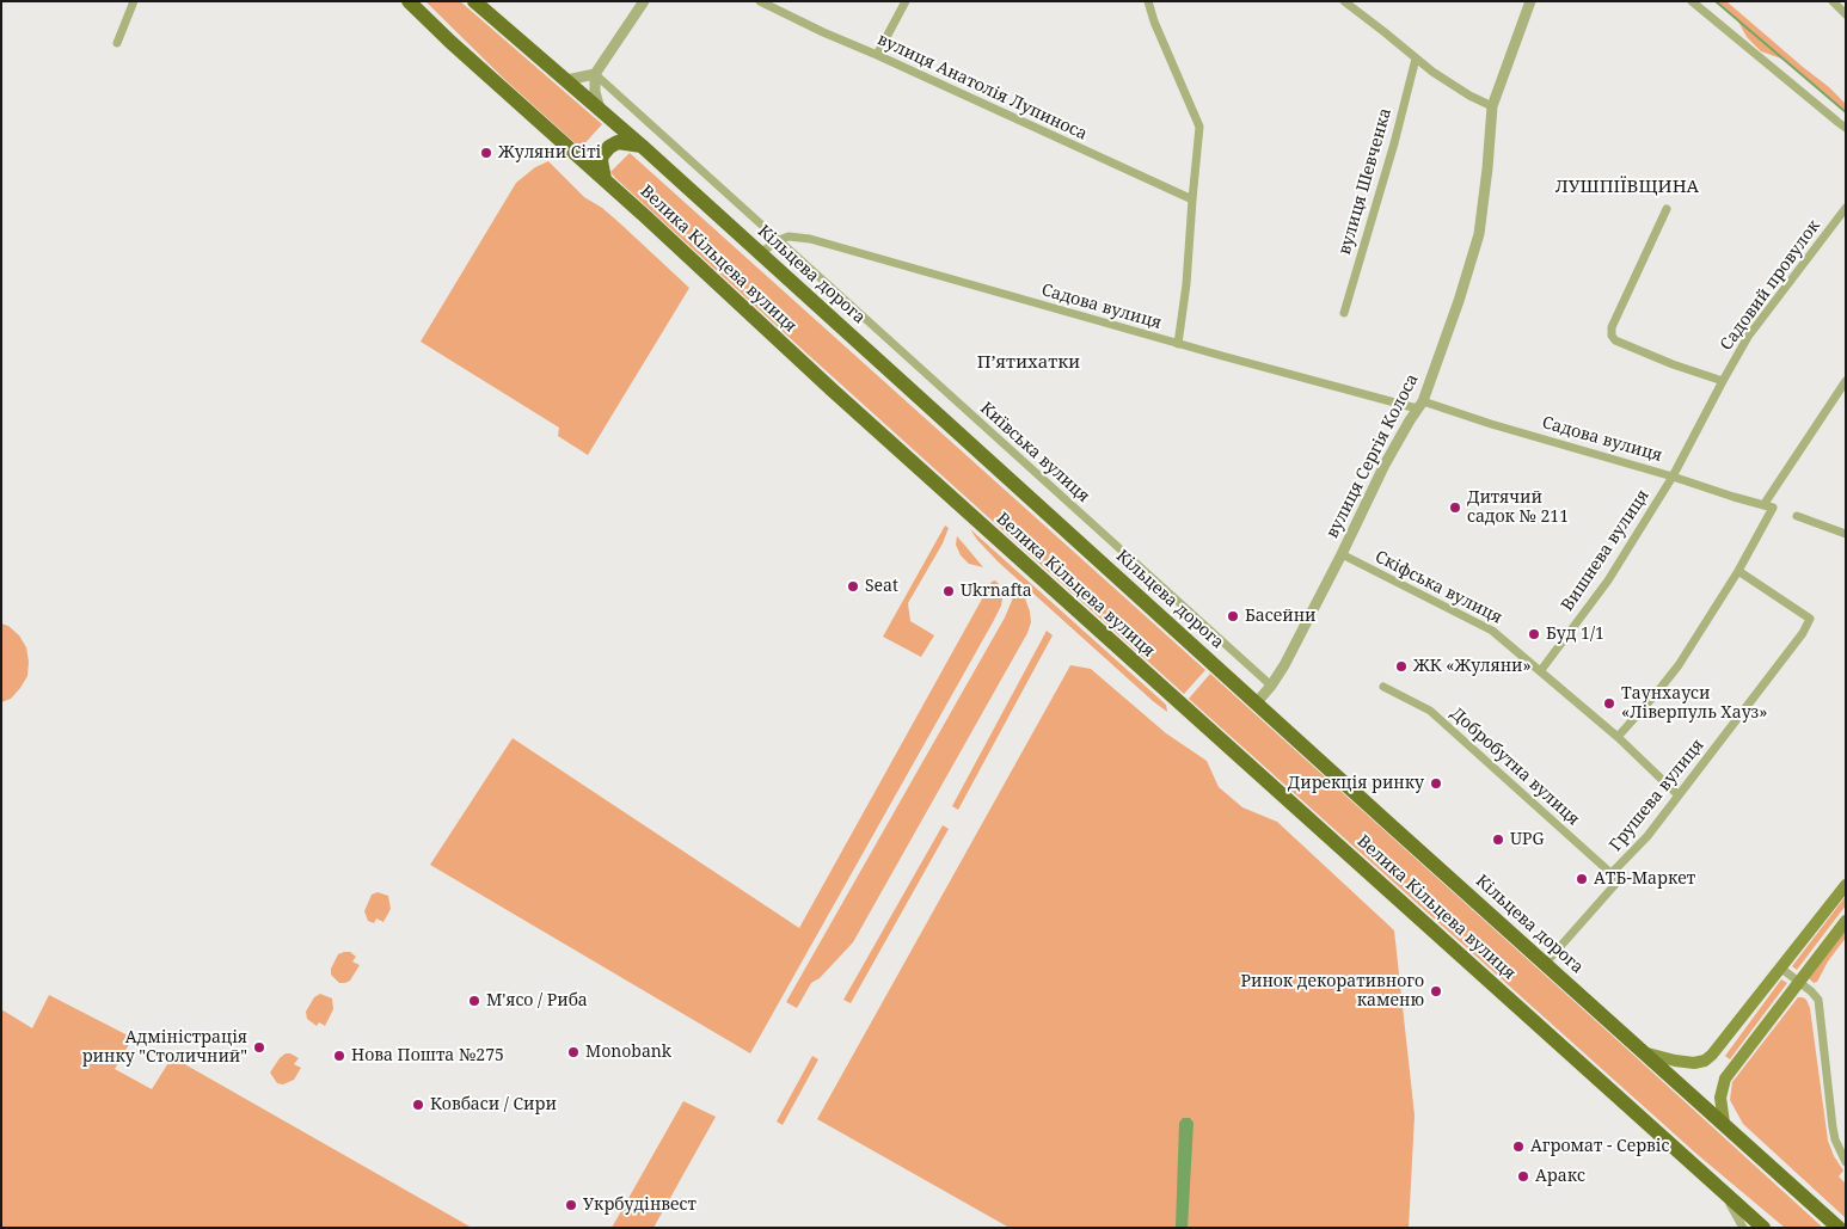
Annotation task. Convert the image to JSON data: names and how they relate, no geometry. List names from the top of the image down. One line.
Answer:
{"streets":{"highway":["Велика Кільцева вулиця","Кільцева дорога"],"street":["вулиця Анатолія Лупиноса","вулиця Шевченка","Садовий провулок","Садова вулиця","Київська вулиця","вулиця Сергія Колоса","Вишнева вулиця","Скіфська вулиця","Добробутна вулиця","Грушева вулиця"]},"crossings":[["Кільцева дорога","вулиця Сергія Колоса"],["Кільцева дорога","Грушева вулиця"],["Садовий провулок","Садова вулиця"],["Садовий провулок","Вишнева вулиця"],["Садова вулиця","Київська вулиця"],["Садова вулиця","вулиця Сергія Колоса"],["Садова вулиця","Вишнева вулиця"],["Садова вулиця","Грушева вулиця"],["Київська вулиця","вулиця Сергія Колоса"],["вулиця Сергія Колоса","Скіфська вулиця"],["Вишнева вулиця","Скіфська вулиця"],["Скіфська вулиця","Грушева вулиця"],["Добробутна вулиця","Грушева вулиця"]],"districts":["ЛУШПІЇВЩИНА","Пʼятихатки"],"places":["Жуляни Сіті","Дитячий садок № 211","Seat","Ukrnafta","Басейни","Буд 1/1","ЖК «Жуляни»","Таунхауси «Ліверпуль Хауз»","Дирекція ринку","UPG","АТБ-Маркет","Ринок декоративного каменю","М'ясо / Риба","Адміністрація ринку \"Столичний\"","Monobank","Нова Пошта №275","Ковбаси / Сири","Агромат - Сервіс","Аракс","Укрбудінвест"]}
